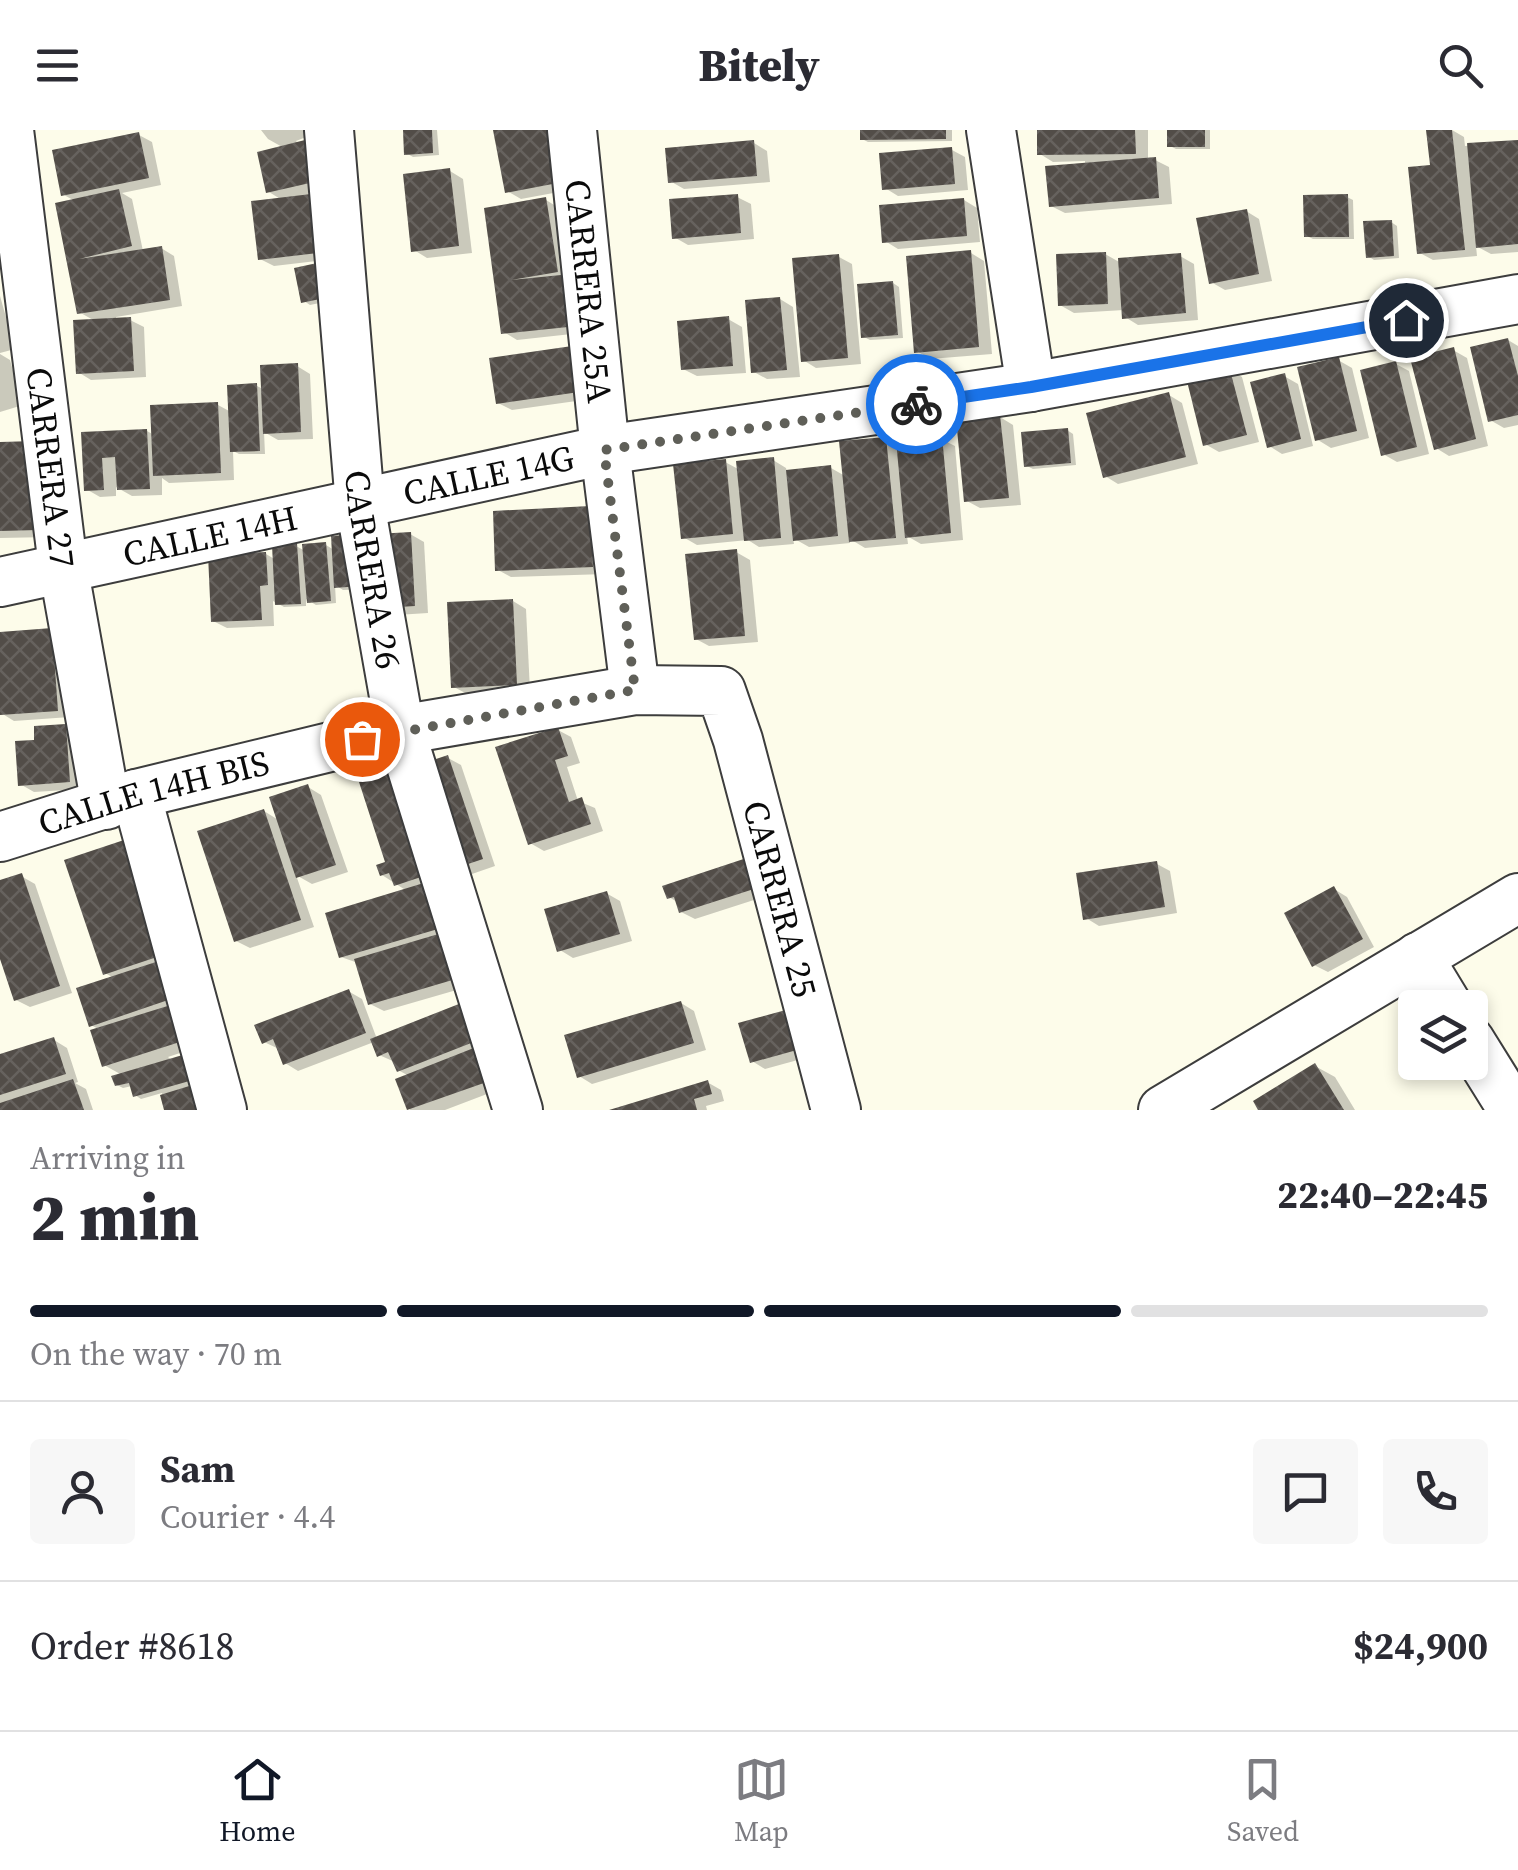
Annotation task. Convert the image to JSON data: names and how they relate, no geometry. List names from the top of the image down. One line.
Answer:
{"streets":{"street":["CARRERA 25A","CARRERA 27","CALLE 14G","CALLE 14H","CARRERA 26","CALLE 14H BIS","CARRERA 25"]},"crossings":[["CARRERA 25A","CALLE 14G"],["CARRERA 25A","CALLE 14H BIS"],["CARRERA 27","CALLE 14H"],["CARRERA 27","CALLE 14H BIS"],["CALLE 14G","CALLE 14H"],["CALLE 14G","CARRERA 26"],["CALLE 14H","CARRERA 26"],["CARRERA 26","CALLE 14H BIS"],["CALLE 14H BIS","CARRERA 25"]],"page":{"header":"Bitely","heading":["2 min","Arriving in","22:40–22:45"],"panel":["Sam","Courier · 4.4","Order #8618","$24,900"],"bar":"On the way · 70 m","tabs":["Home","Map","Saved"]}}
